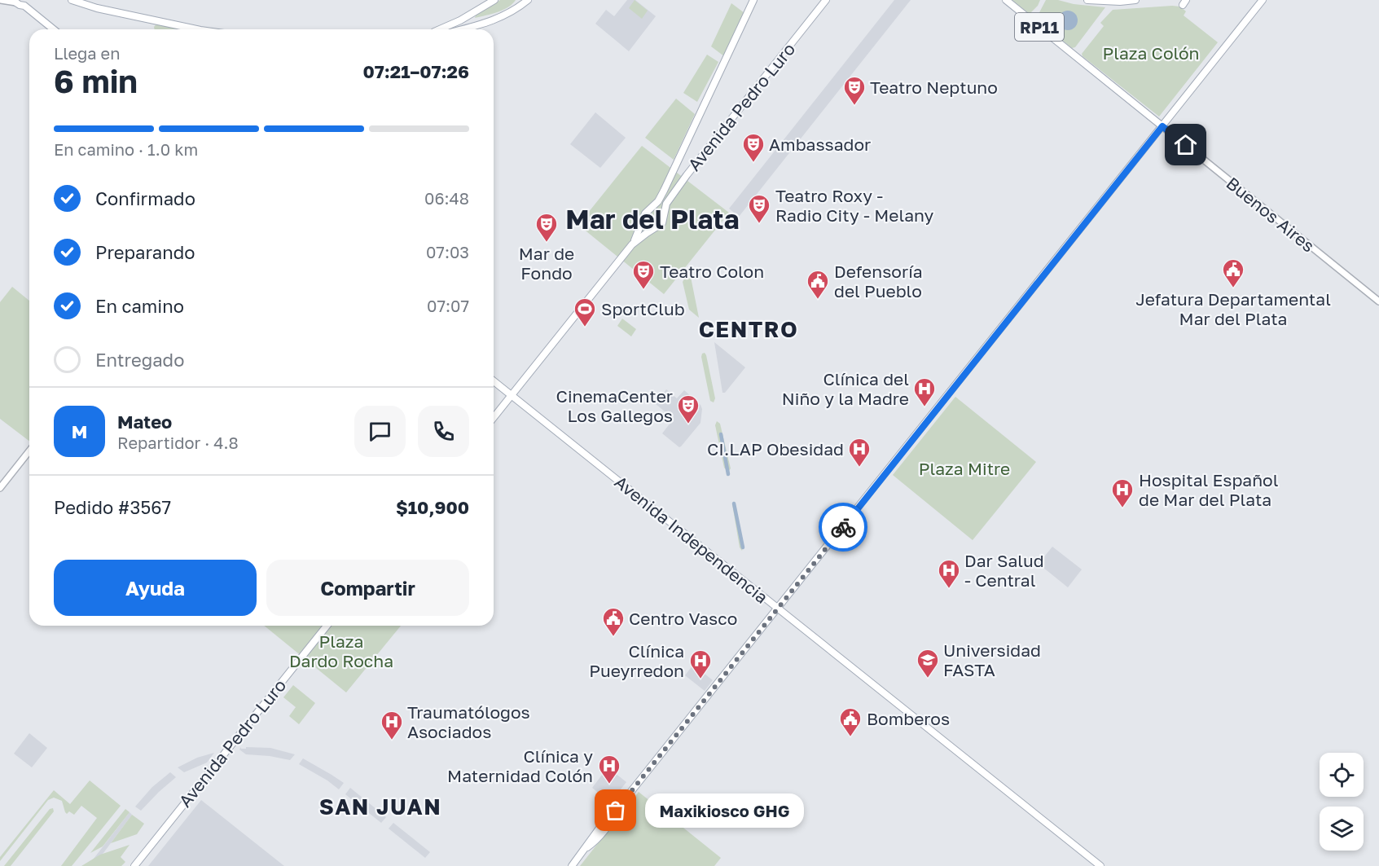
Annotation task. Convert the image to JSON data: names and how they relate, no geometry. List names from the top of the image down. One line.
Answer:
{"streets":{"main road":["RP11","Avenida Pedro Luro","Buenos Aires","Avenida Independencia"]},"districts":["Mar del Plata","CENTRO","SAN JUAN"],"parks":["Plaza Colón","Plaza Mitre","Plaza Dardo Rocha"],"places":{"theatre":["Teatro Neptuno","Ambassador","Teatro Roxy - Radio City - Melany","Mar de Fondo","Teatro Colon","CinemaCenter Los Gallegos"],"public building":["Jefatura Departamental Mar del Plata","Defensoría del Pueblo","Centro Vasco","Bomberos"],"sports":["SportClub"],"hospital":["Clínica del Niño y la Madre","CI.LAP Obesidad","Hospital Español de Mar del Plata","Dar Salud - Central","Clínica Pueyrredon","Traumatólogos Asociados","Clínica y Maternidad Colón"],"school or university":["Universidad FASTA"],"other":["Maxikiosco GHG"]},"page":{"heading":["6 min","Llega en","07:21–07:26"],"panel":["Mateo","Repartidor · 4.8","Pedido #3567","$10,900"],"bar":"En camino · 1.0 km","list":[["Confirmado","06:48"],["Preparando","07:03"],["En camino","07:07"],"Entregado"],"round":"M","buttons":["Ayuda","Compartir"],"bubble":"Maxikiosco GHG"}}
